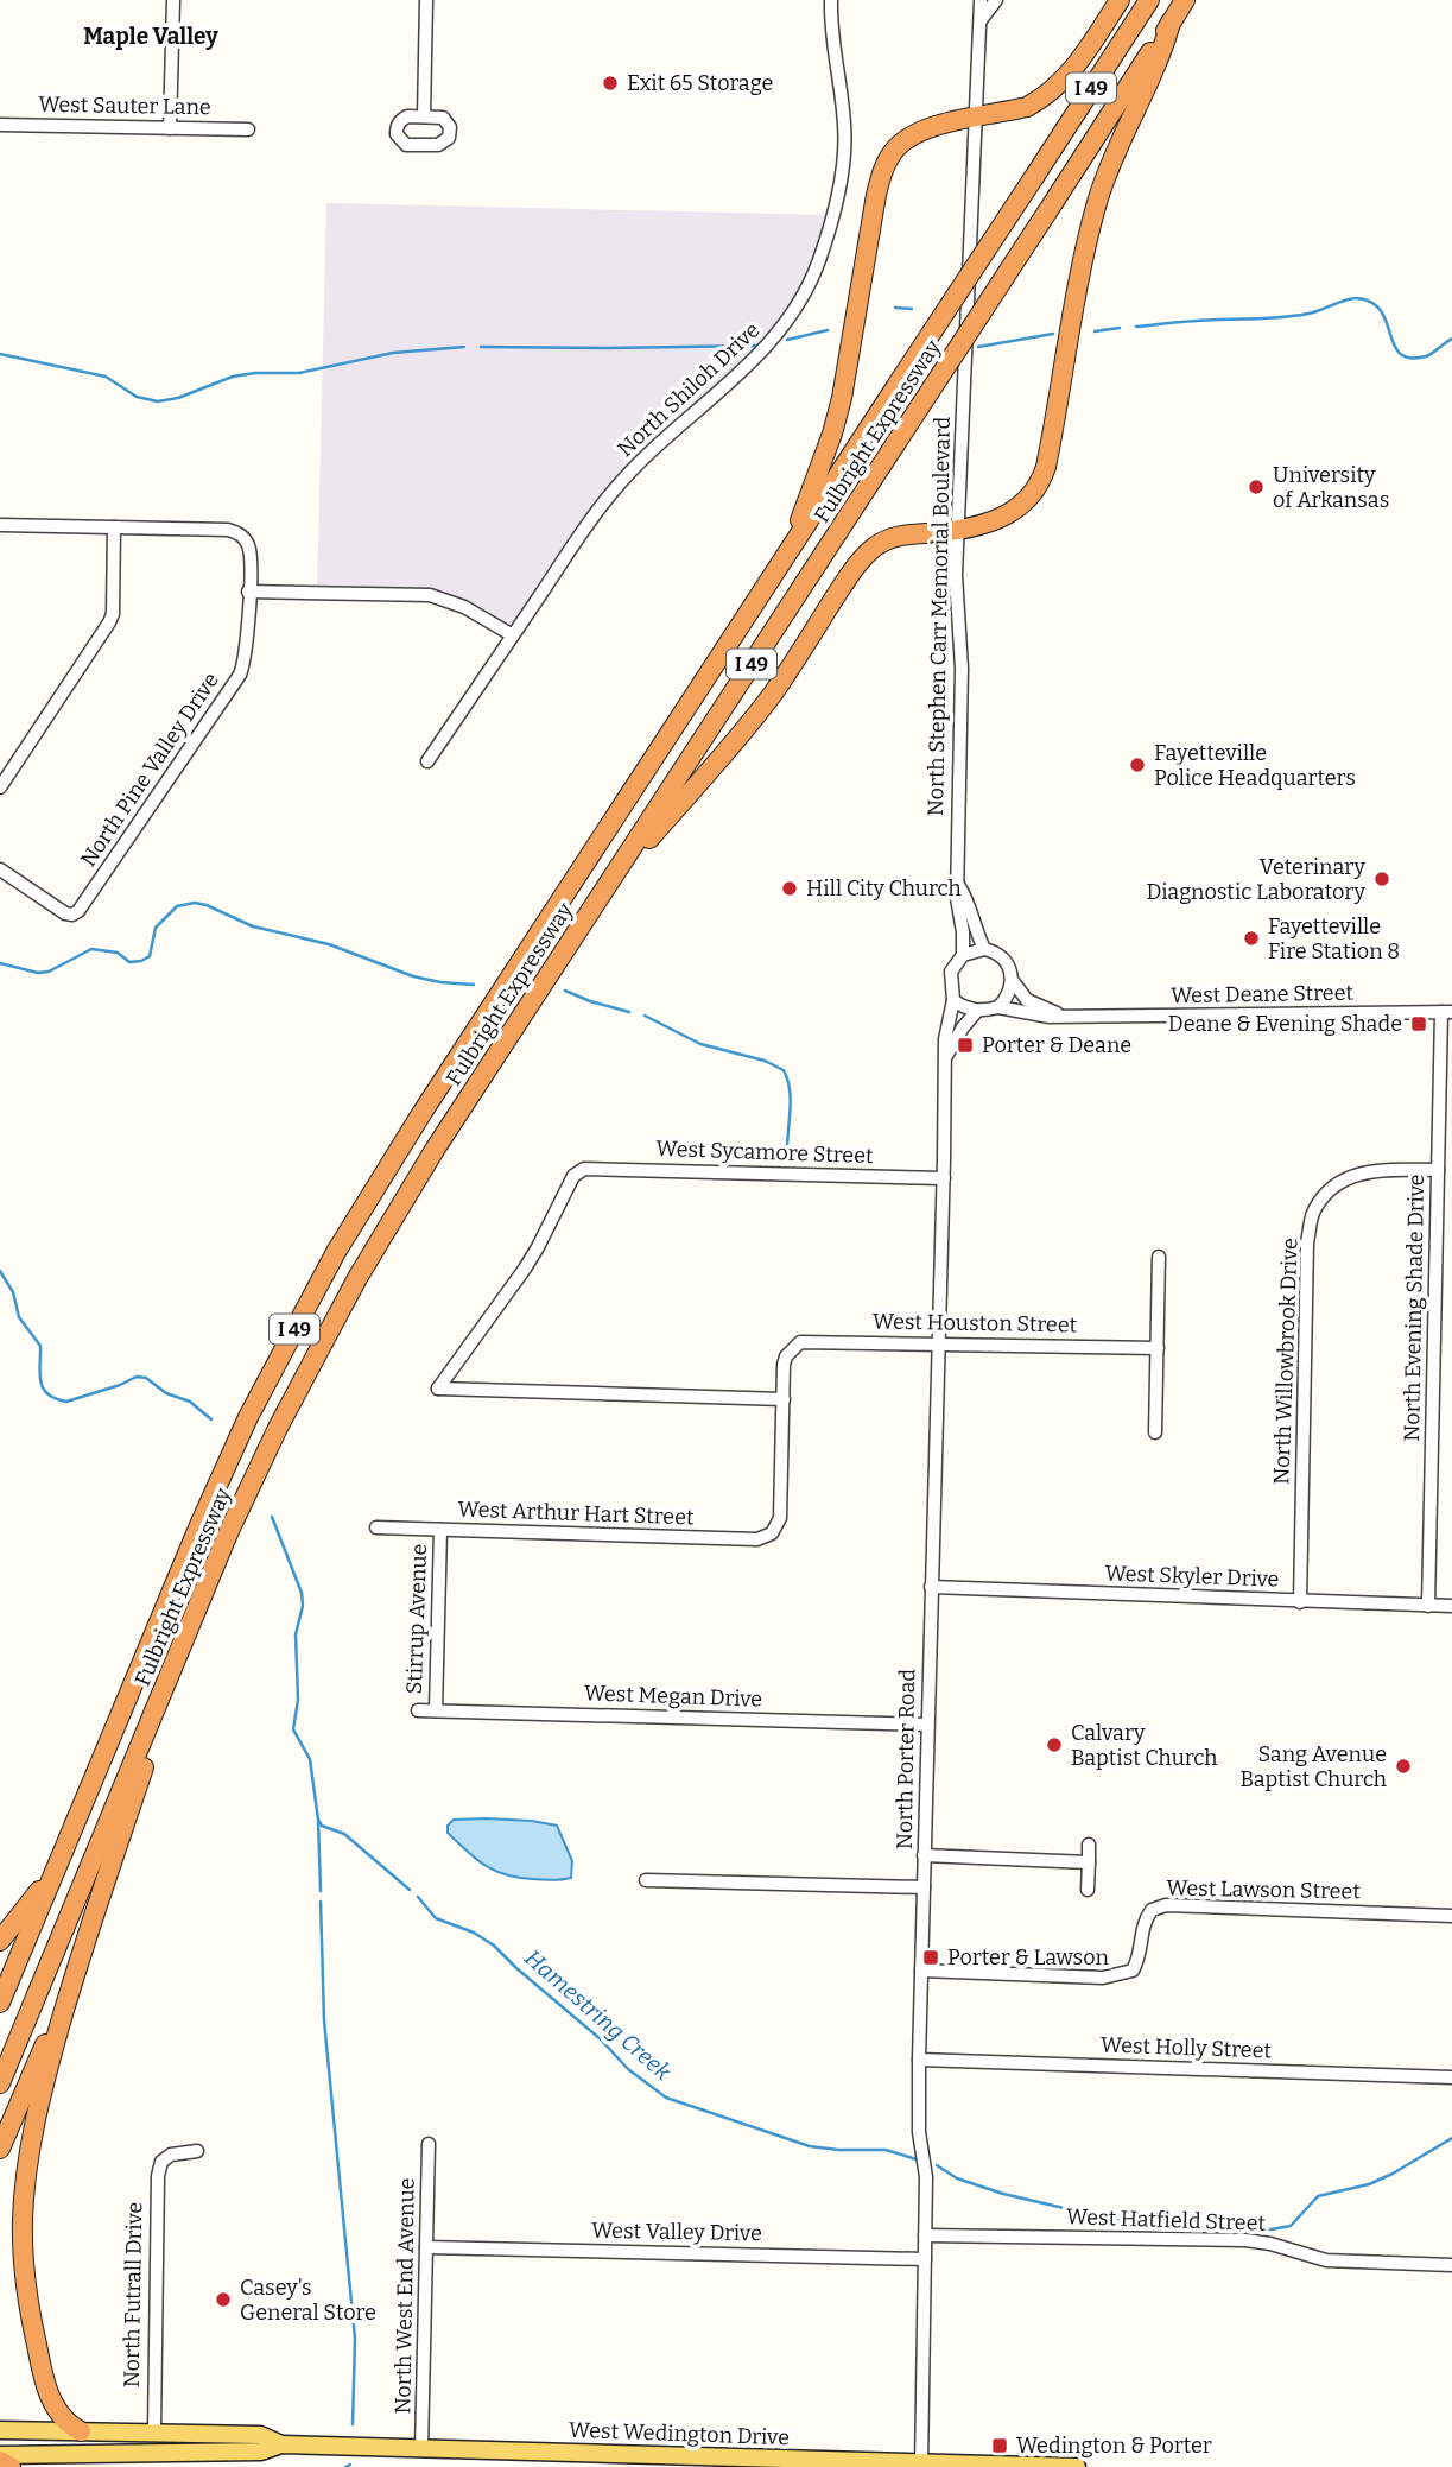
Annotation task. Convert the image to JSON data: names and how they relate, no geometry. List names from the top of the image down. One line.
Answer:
{"streets":{"highway":["I 49","Fulbright Expressway"],"main road":["North Futrall Drive","West Wedington Drive"],"street":["West Sauter Lane","North Shiloh Drive","North Stephen Carr Memorial Boulevard","North Pine Valley Drive","West Deane Street","West Sycamore Street","North Evening Shade Drive","West Houston Street","North Willowbrook Drive","West Arthur Hart Street","West Skyler Drive","Stirrup Avenue","West Megan Drive","North Porter Road","West Lawson Street","West Holly Street","West Hatfield Street","West Valley Drive","North West End Avenue"]},"crossings":[["North Stephen Carr Memorial Boulevard","West Deane Street"],["North Stephen Carr Memorial Boulevard","North Porter Road"],["West Deane Street","North Evening Shade Drive"],["West Deane Street","North Porter Road"],["West Sycamore Street","West Houston Street"],["West Sycamore Street","West Arthur Hart Street"],["West Sycamore Street","North Porter Road"],["North Evening Shade Drive","North Willowbrook Drive"],["North Evening Shade Drive","West Skyler Drive"],["West Houston Street","West Arthur Hart Street"],["West Houston Street","North Porter Road"],["North Willowbrook Drive","West Skyler Drive"],["West Arthur Hart Street","Stirrup Avenue"],["West Skyler Drive","North Porter Road"],["Stirrup Avenue","West Megan Drive"],["West Megan Drive","North Porter Road"],["North Porter Road","West Lawson Street"],["North Porter Road","West Holly Street"],["North Porter Road","West Hatfield Street"],["North Porter Road","West Valley Drive"],["North Porter Road","West Wedington Drive"],["West Valley Drive","North West End Avenue"],["North Futrall Drive","West Wedington Drive"],["North West End Avenue","West Wedington Drive"]],"districts":["Maple Valley"],"water":["Hamestring Creek"],"places":{"other":["Exit 65 Storage","University of Arkansas","Fayetteville Police Headquarters","Veterinary Diagnostic Laboratory","Hill City Church","Fayetteville Fire Station 8","Calvary Baptist Church","Sang Avenue Baptist Church","Casey's General Store"],"transit":["Deane & Evening Shade","Porter & Deane","Porter & Lawson","Wedington & Porter"]}}
